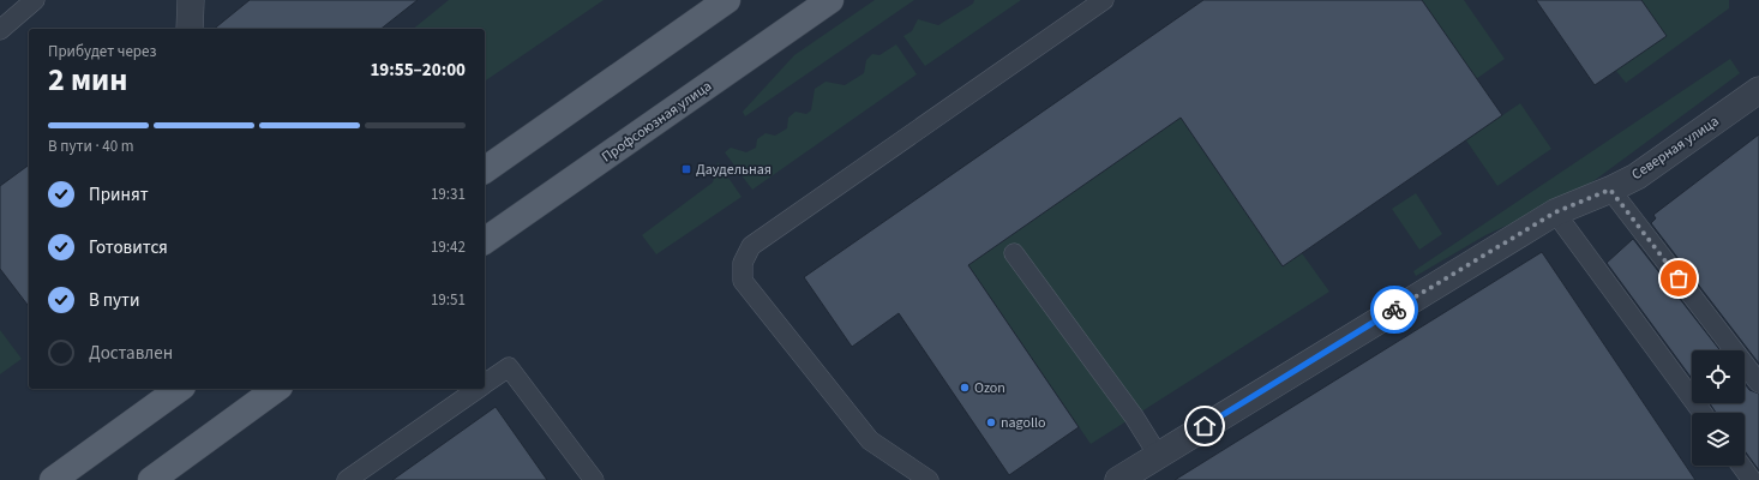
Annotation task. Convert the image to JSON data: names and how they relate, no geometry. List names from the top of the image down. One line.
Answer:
{"streets":{"main road":["Профсоюзная улица"],"street":["Северная улица"]},"places":{"transit":["Даудельная"],"other":["Ozon","nagollo"]},"page":{"heading":["2 мин","Прибудет через","19:55–20:00"],"bar":"В пути · 40 m","list":[["Принят","19:31"],["Готовится","19:42"],["В пути","19:51"],"Доставлен"]}}
